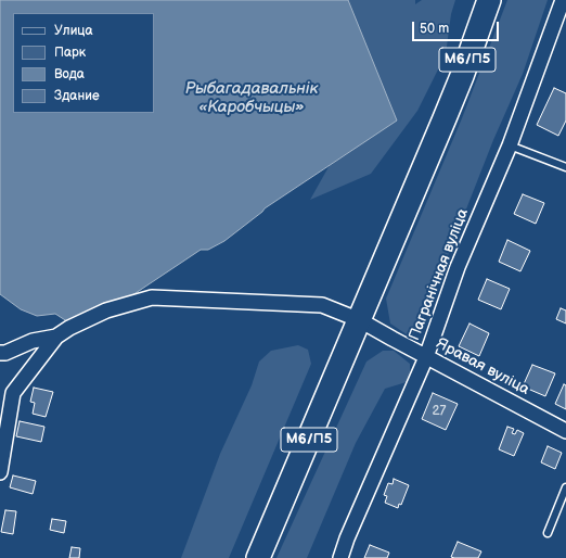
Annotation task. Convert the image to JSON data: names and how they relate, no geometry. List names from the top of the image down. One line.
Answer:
{"streets":{"main road":["М6/П5"],"street":["Пагранічная вуліца","Яравая вуліца"]},"crossings":[["М6/П5","Яравая вуліца"],["Пагранічная вуліца","Яравая вуліца"]],"water":["Рыбагадавальнік «Каробчыцы»"],"house_numbers":["27"],"legend":["Улица","Парк","Вода","Здание"],"scale_bar":"50 m"}
